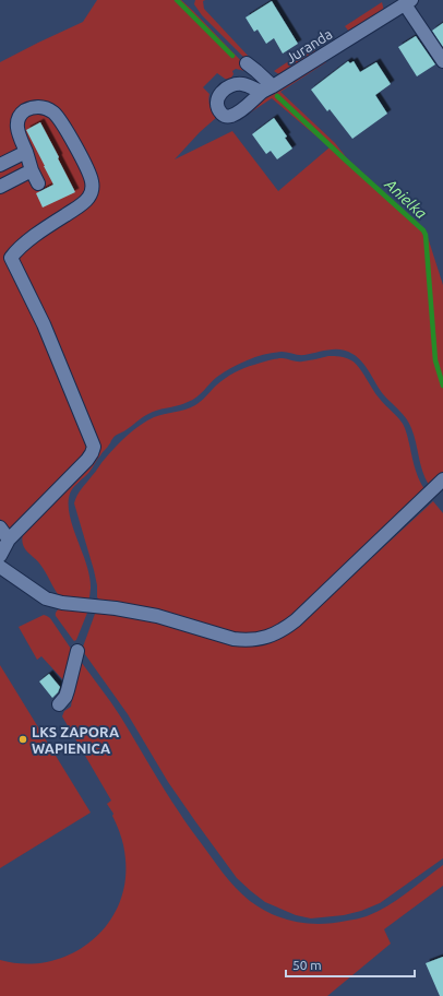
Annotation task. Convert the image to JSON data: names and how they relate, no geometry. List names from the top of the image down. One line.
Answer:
{"streets":{"street":["Juranda"]},"water":["Anielka"],"places":["LKS ZAPORA WAPIENICA"],"scale_bar":"50 m"}
